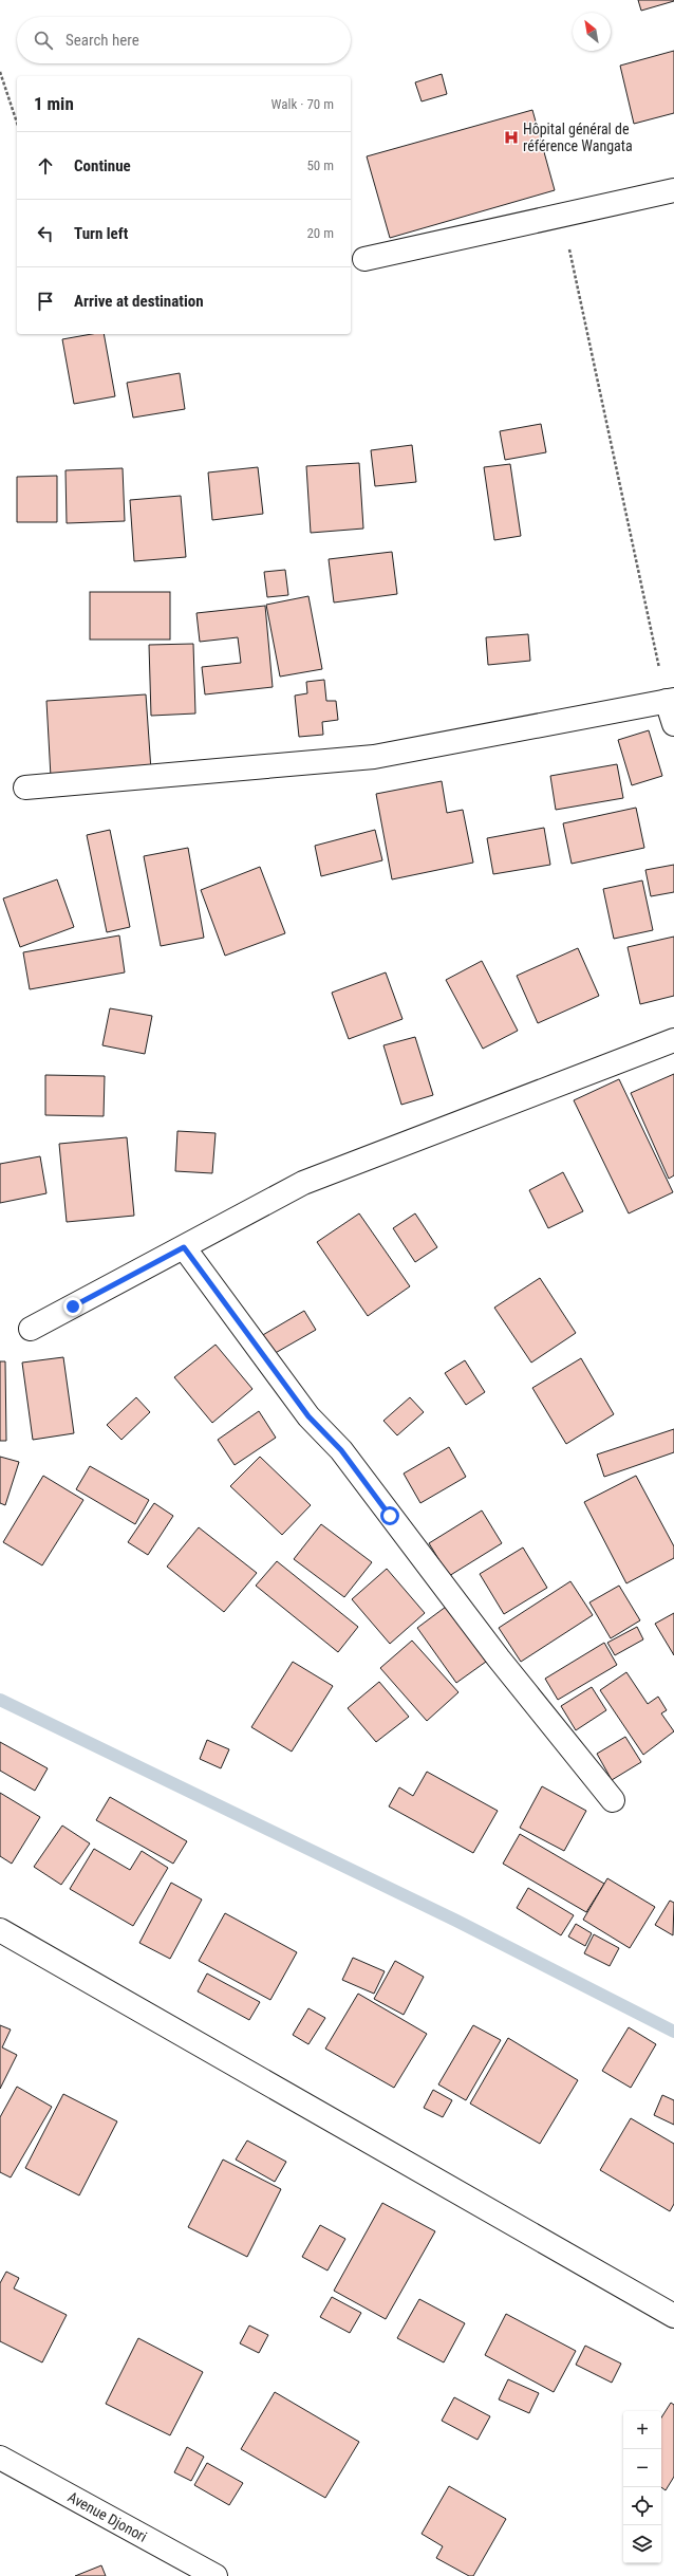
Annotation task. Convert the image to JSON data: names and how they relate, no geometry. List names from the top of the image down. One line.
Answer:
{"streets":{"street":["Avenue Djonori"]},"places":{"hospital":["Hôpital général de référence Wangata"]},"north":"top left","page":{"search":"Search here","heading":["1 min","Walk · 70 m"],"list":[["Continue","50 m"],["Turn left","20 m"],"Arrive at destination"],"map_buttons":["+","−"]}}
